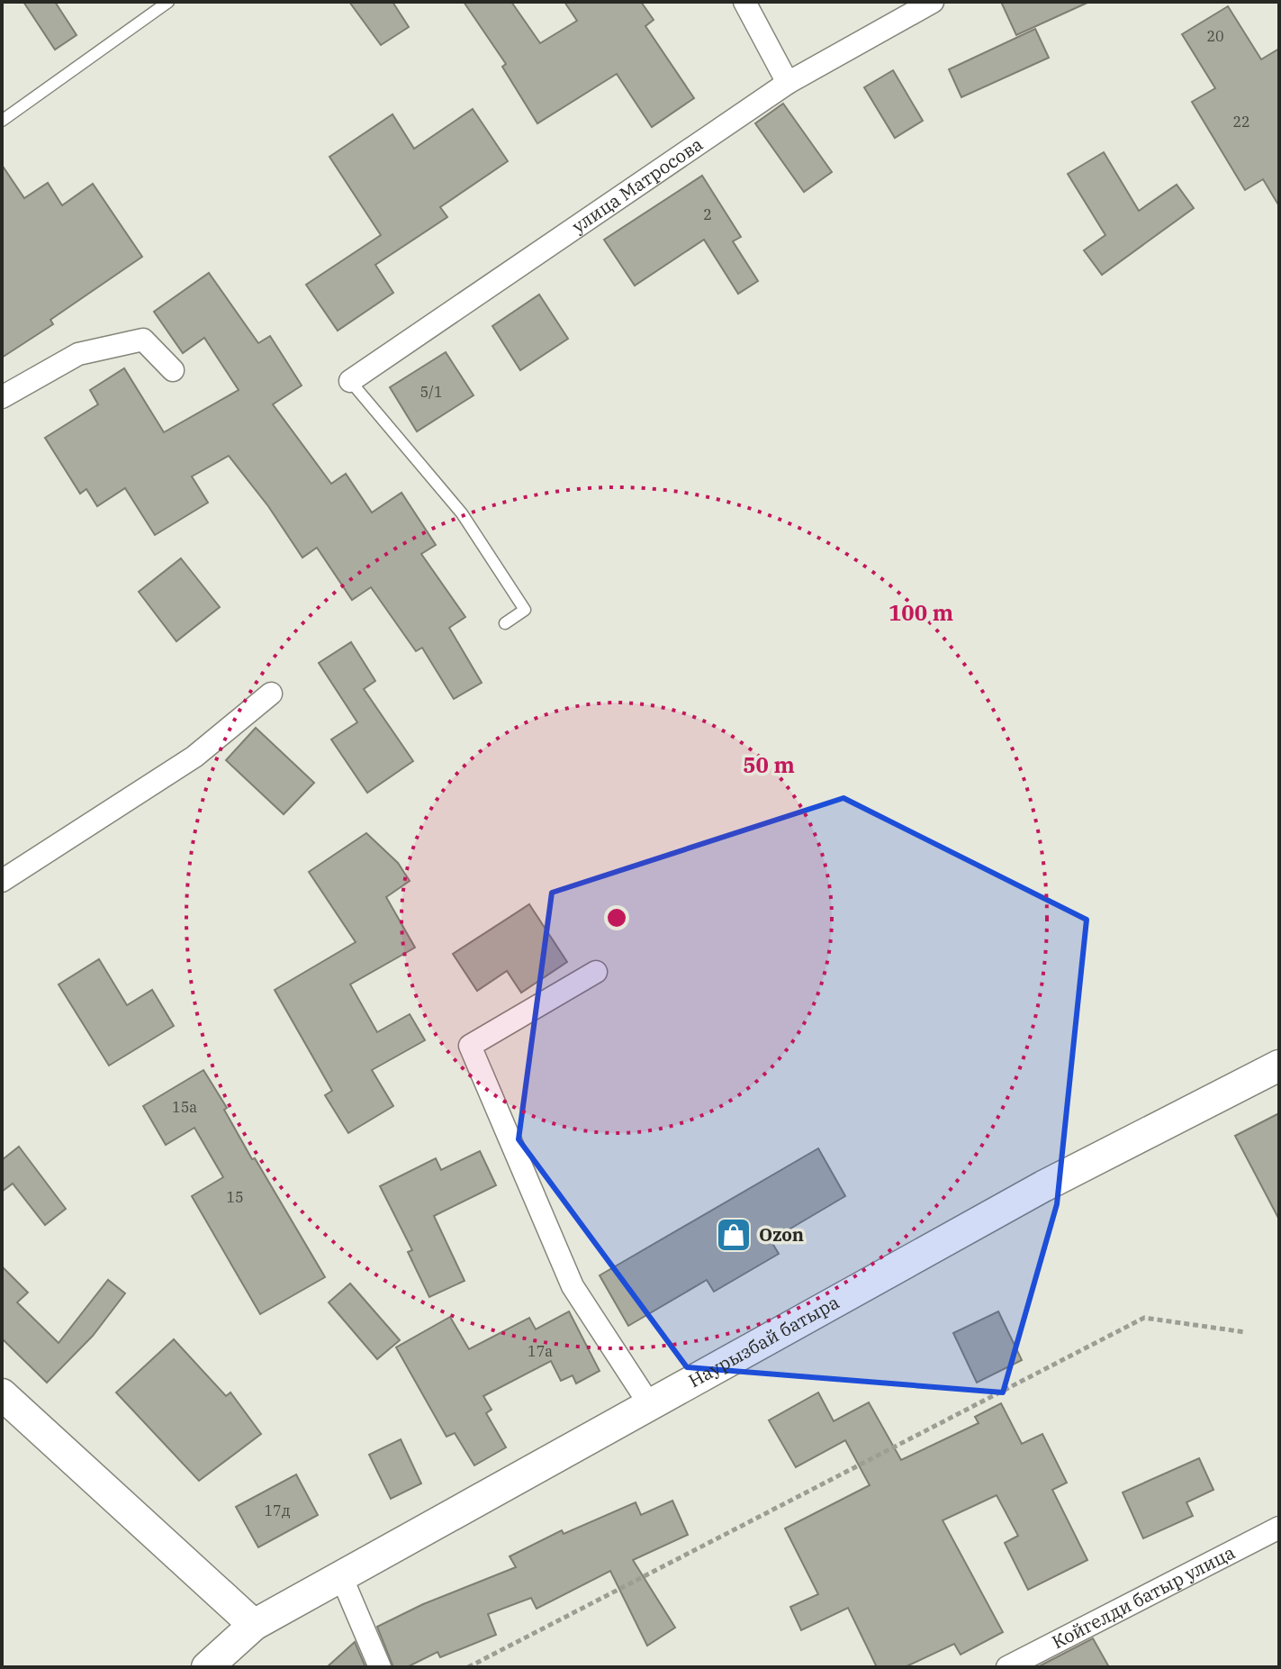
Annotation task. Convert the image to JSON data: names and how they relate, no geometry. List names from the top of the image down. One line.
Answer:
{"streets":{"main road":["Наурызбай батыра"],"street":["улица Матросова","Койгелди батыр улица"]},"places":{"shop":["Ozon"]},"house_numbers":["20","22","2","5/1","15а","15","17а","17д"],"rings":["100 m","50 m"]}
